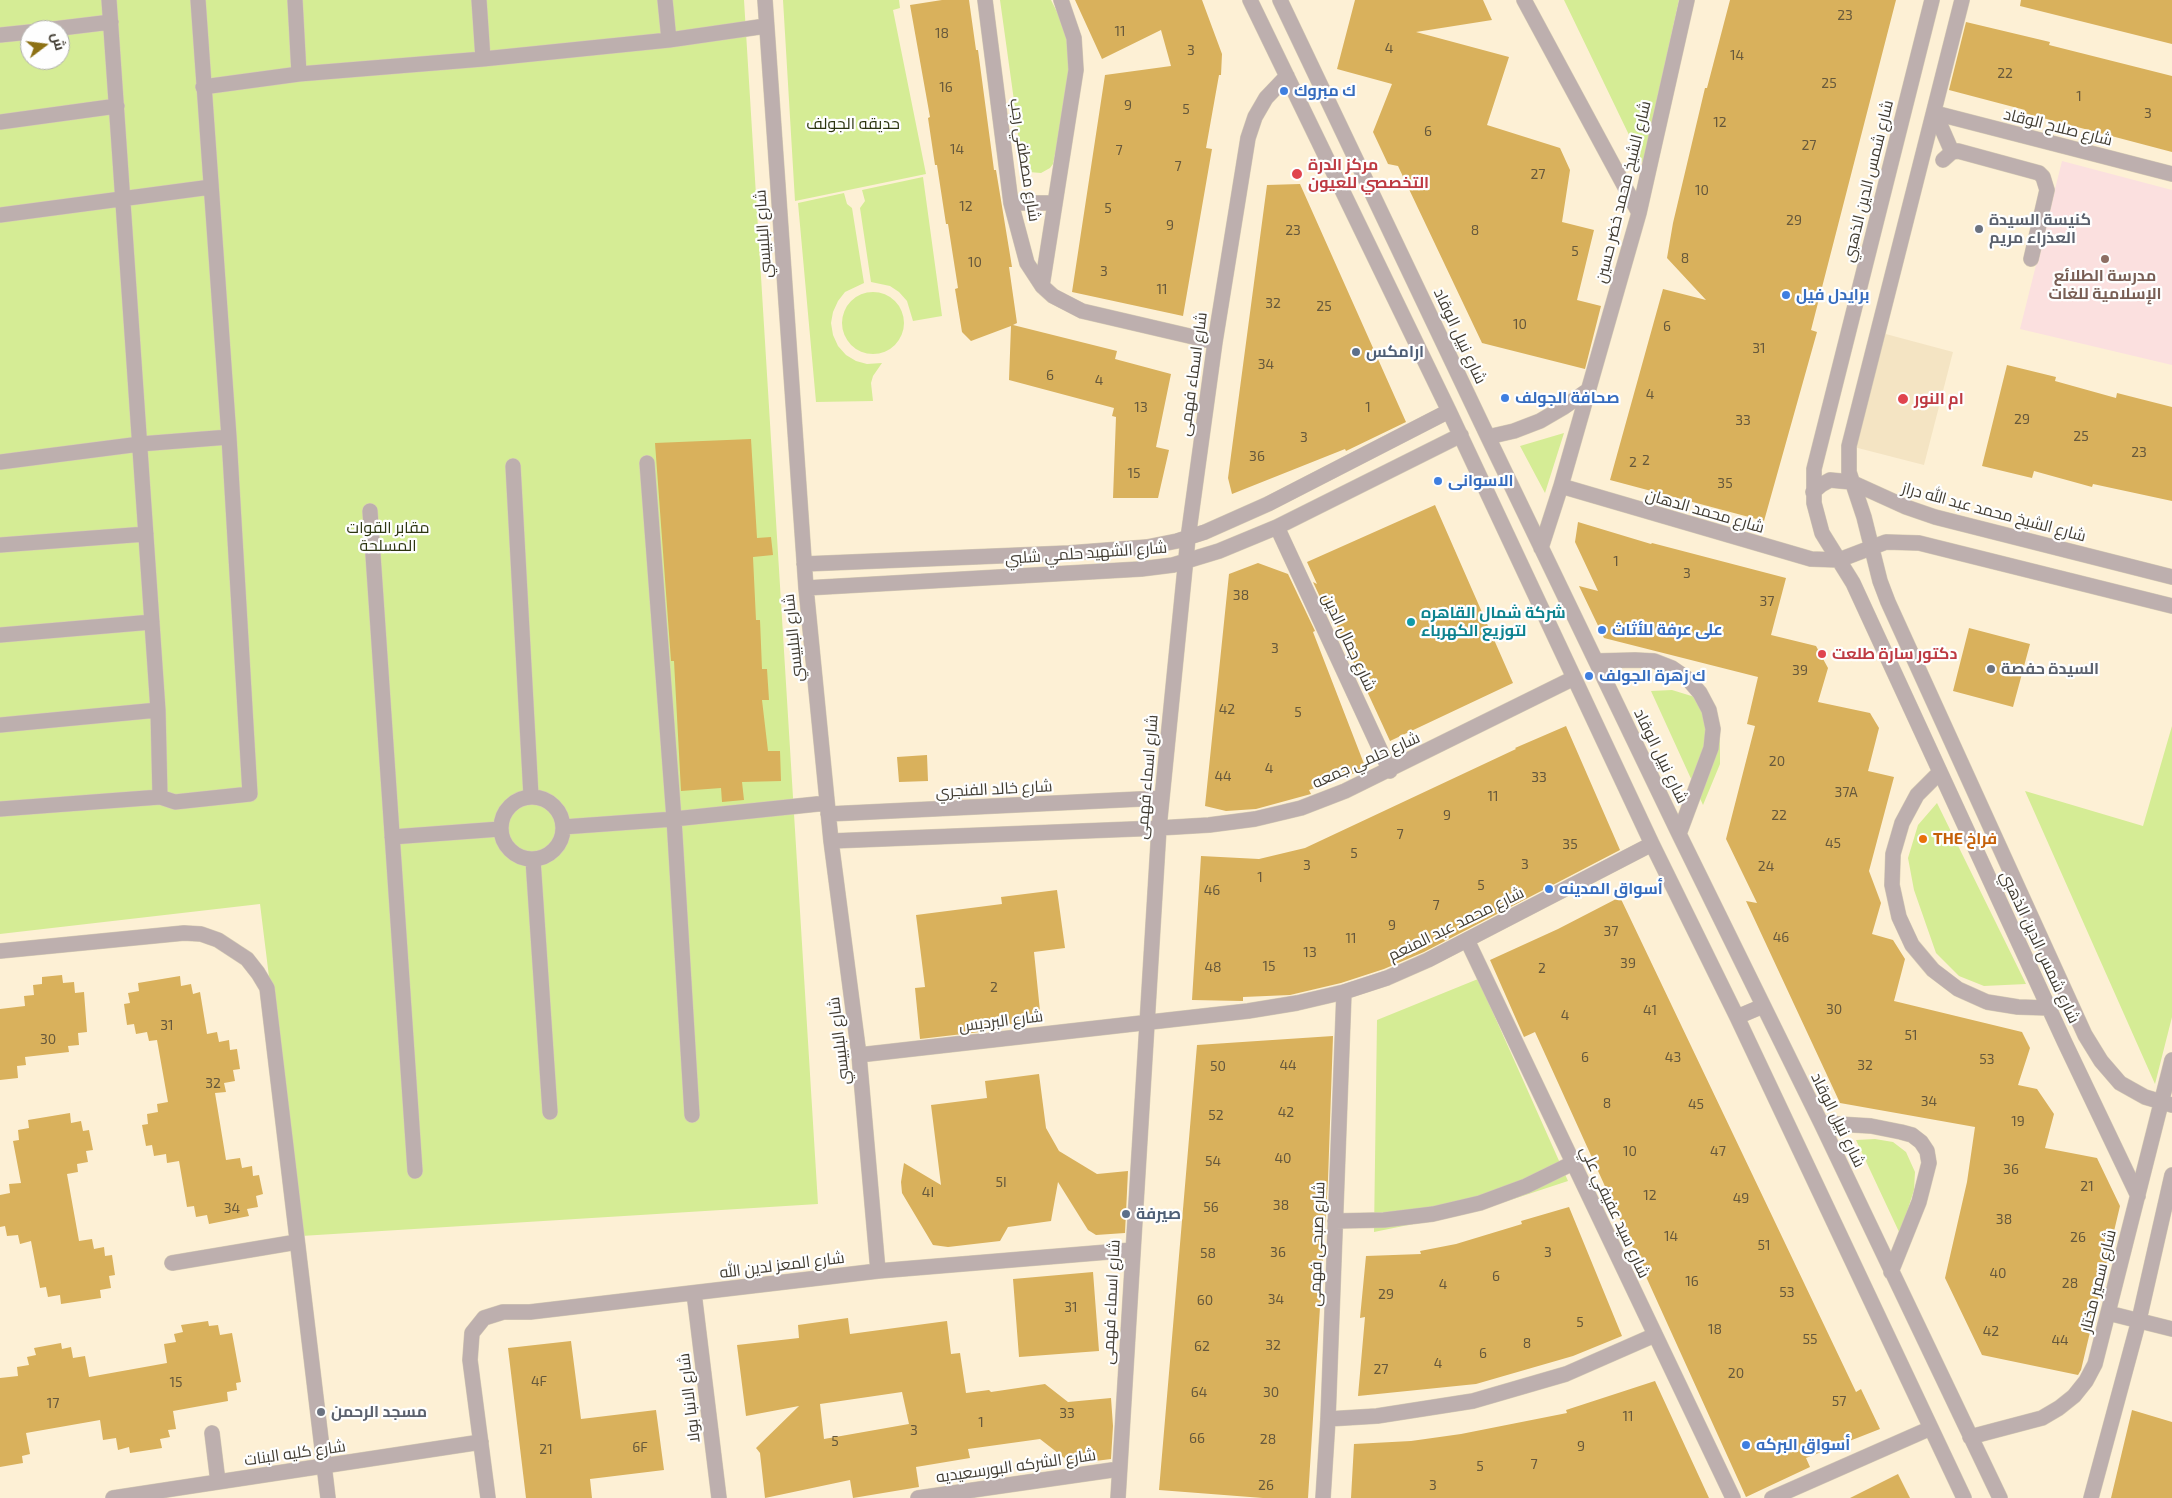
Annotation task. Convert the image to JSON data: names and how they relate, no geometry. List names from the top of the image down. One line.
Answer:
{"streets":{"street":["شارع صلاح الوقاد","شارع مصطفي رجب","شارع شمس الدين الذهبي","شارع الشيخ محمد خضر حسين","شارع البلبيسي","شارع نبيل الوقاد","شارع اسماء فهمى","شارع محمد الدهان","شارع الشيخ محمد عبد الله دراز","شارع الشهيد حلمي شلبي","شارع جمال الدين","شارع حلمي جمعه","شارع خالد الفنجري","شارع محمد عبد المنعم","شارع البرديس","شارع سيد عفيفي علي","شارع صبحى فهمى","شارع المعز لدين الله","شارع سمير مختار","شارع الانبا بولا","شارع كليه البنات","شارع الشركه البورسعيديه"]},"crossings":[["شارع صلاح الوقاد","شارع شمس الدين الذهبي"],["شارع مصطفي رجب","شارع اسماء فهمى"],["شارع شمس الدين الذهبي","شارع محمد الدهان"],["شارع شمس الدين الذهبي","شارع الشيخ محمد عبد الله دراز"],["شارع شمس الدين الذهبي","شارع سمير مختار"],["شارع الشيخ محمد خضر حسين","شارع نبيل الوقاد"],["شارع الشيخ محمد خضر حسين","شارع محمد الدهان"],["شارع البلبيسي","شارع الشهيد حلمي شلبي"],["شارع البلبيسي","شارع خالد الفنجري"],["شارع البلبيسي","شارع البرديس"],["شارع البلبيسي","شارع المعز لدين الله"],["شارع نبيل الوقاد","شارع سمير مختار"],["شارع اسماء فهمى","شارع الشهيد حلمي شلبي"],["شارع اسماء فهمى","شارع حلمي جمعه"],["شارع اسماء فهمى","شارع خالد الفنجري"],["شارع اسماء فهمى","شارع محمد عبد المنعم"],["شارع اسماء فهمى","شارع البرديس"],["شارع اسماء فهمى","شارع المعز لدين الله"],["شارع اسماء فهمى","شارع الشركه البورسعيديه"],["شارع الشهيد حلمي شلبي","شارع جمال الدين"],["شارع جمال الدين","شارع حلمي جمعه"],["شارع محمد عبد المنعم","شارع البرديس"],["شارع محمد عبد المنعم","شارع سيد عفيفي علي"],["شارع محمد عبد المنعم","شارع صبحى فهمى"],["شارع المعز لدين الله","شارع الانبا بولا"],["شارع المعز لدين الله","شارع كليه البنات"]],"parks":["حديقه الجولف","مقابر القوات المسلحة"],"places":["ك مبروك","مركز الدرة التخصصي للعيون","كنيسة السيدة العذراء مريم","مدرسة الطلائع الإسلامية للغات","برايدل فيل","ارامكس","صحافة الجولف","ام النور","الاسوانى","شركة شمال القاهره لتوزيع الكهرباء","على عرفة للأثاث","دكتور سارة طلعت","السيدة حفصة","ك زهرة الجولف","THE فراخ","أسواق المدينه","صيرفة","مسجد الرحمن","أسواق البركه"],"house_numbers":["23","11","18","4","3","14","22","25","16","1","9","5","3","12","6","27","14","7","7","27","10","12","5","29","9","23","8","5","8","10","3","11","32","25","10","6","31","34","6","4","4","13","1","29","33","25","3","23","36","2","2","15","35","1","3","38","37","3","39","42","5","20","4","44","33","37A","11","9","22","7","45","35","5","3","3","24","1","5","46","7","9","37","46","11","13","39","15","48","2","2","30","41","4","31","51","30","6","43","53","44","32","50","32","34","8","45","42","52","19","10","47","40","54","36","5I","21","4I","12","49","38","56","34","38","14","26","51","36","3","58","40","6","16","28","4","53","29","34","60","31","5","18","42","55","44","8","32","62","6","4","27","20","4F","15","64","30","57","17","33","11","1","3","66","28","5","9","6F","21","7","5","26","3"],"north":"right"}
